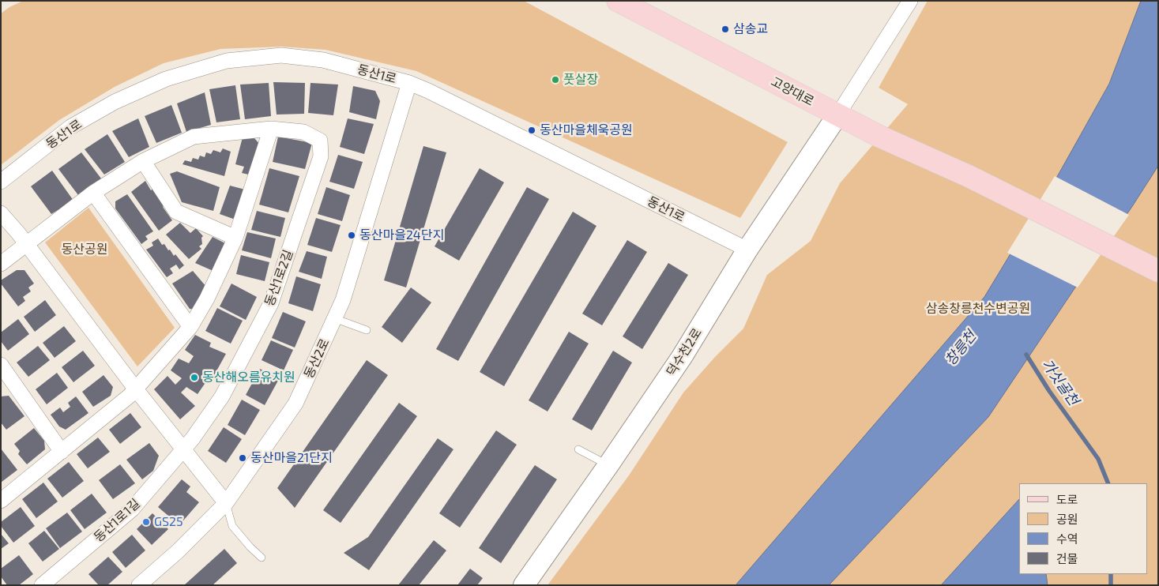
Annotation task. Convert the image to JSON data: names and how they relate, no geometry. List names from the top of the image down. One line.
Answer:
{"streets":{"main road":["고양대로"],"street":["동산1로","동산1로2길","덕수천2로","동산2로","동산1로1길"]},"crossings":[["동산1로","덕수천2로"],["동산1로","동산2로"],["고양대로","덕수천2로"],["동산1로2길","동산1로1길"]],"water":["창릉천","가싯골천"],"parks":["동산공원","삼송창릉천수변공원"],"places":["삼송교","풋살장","동산마을체욱공원","동산마을24단지","동산해오름유치원","동산마을21단지","GS25"],"legend":["도로","공원","수역","건물"]}
